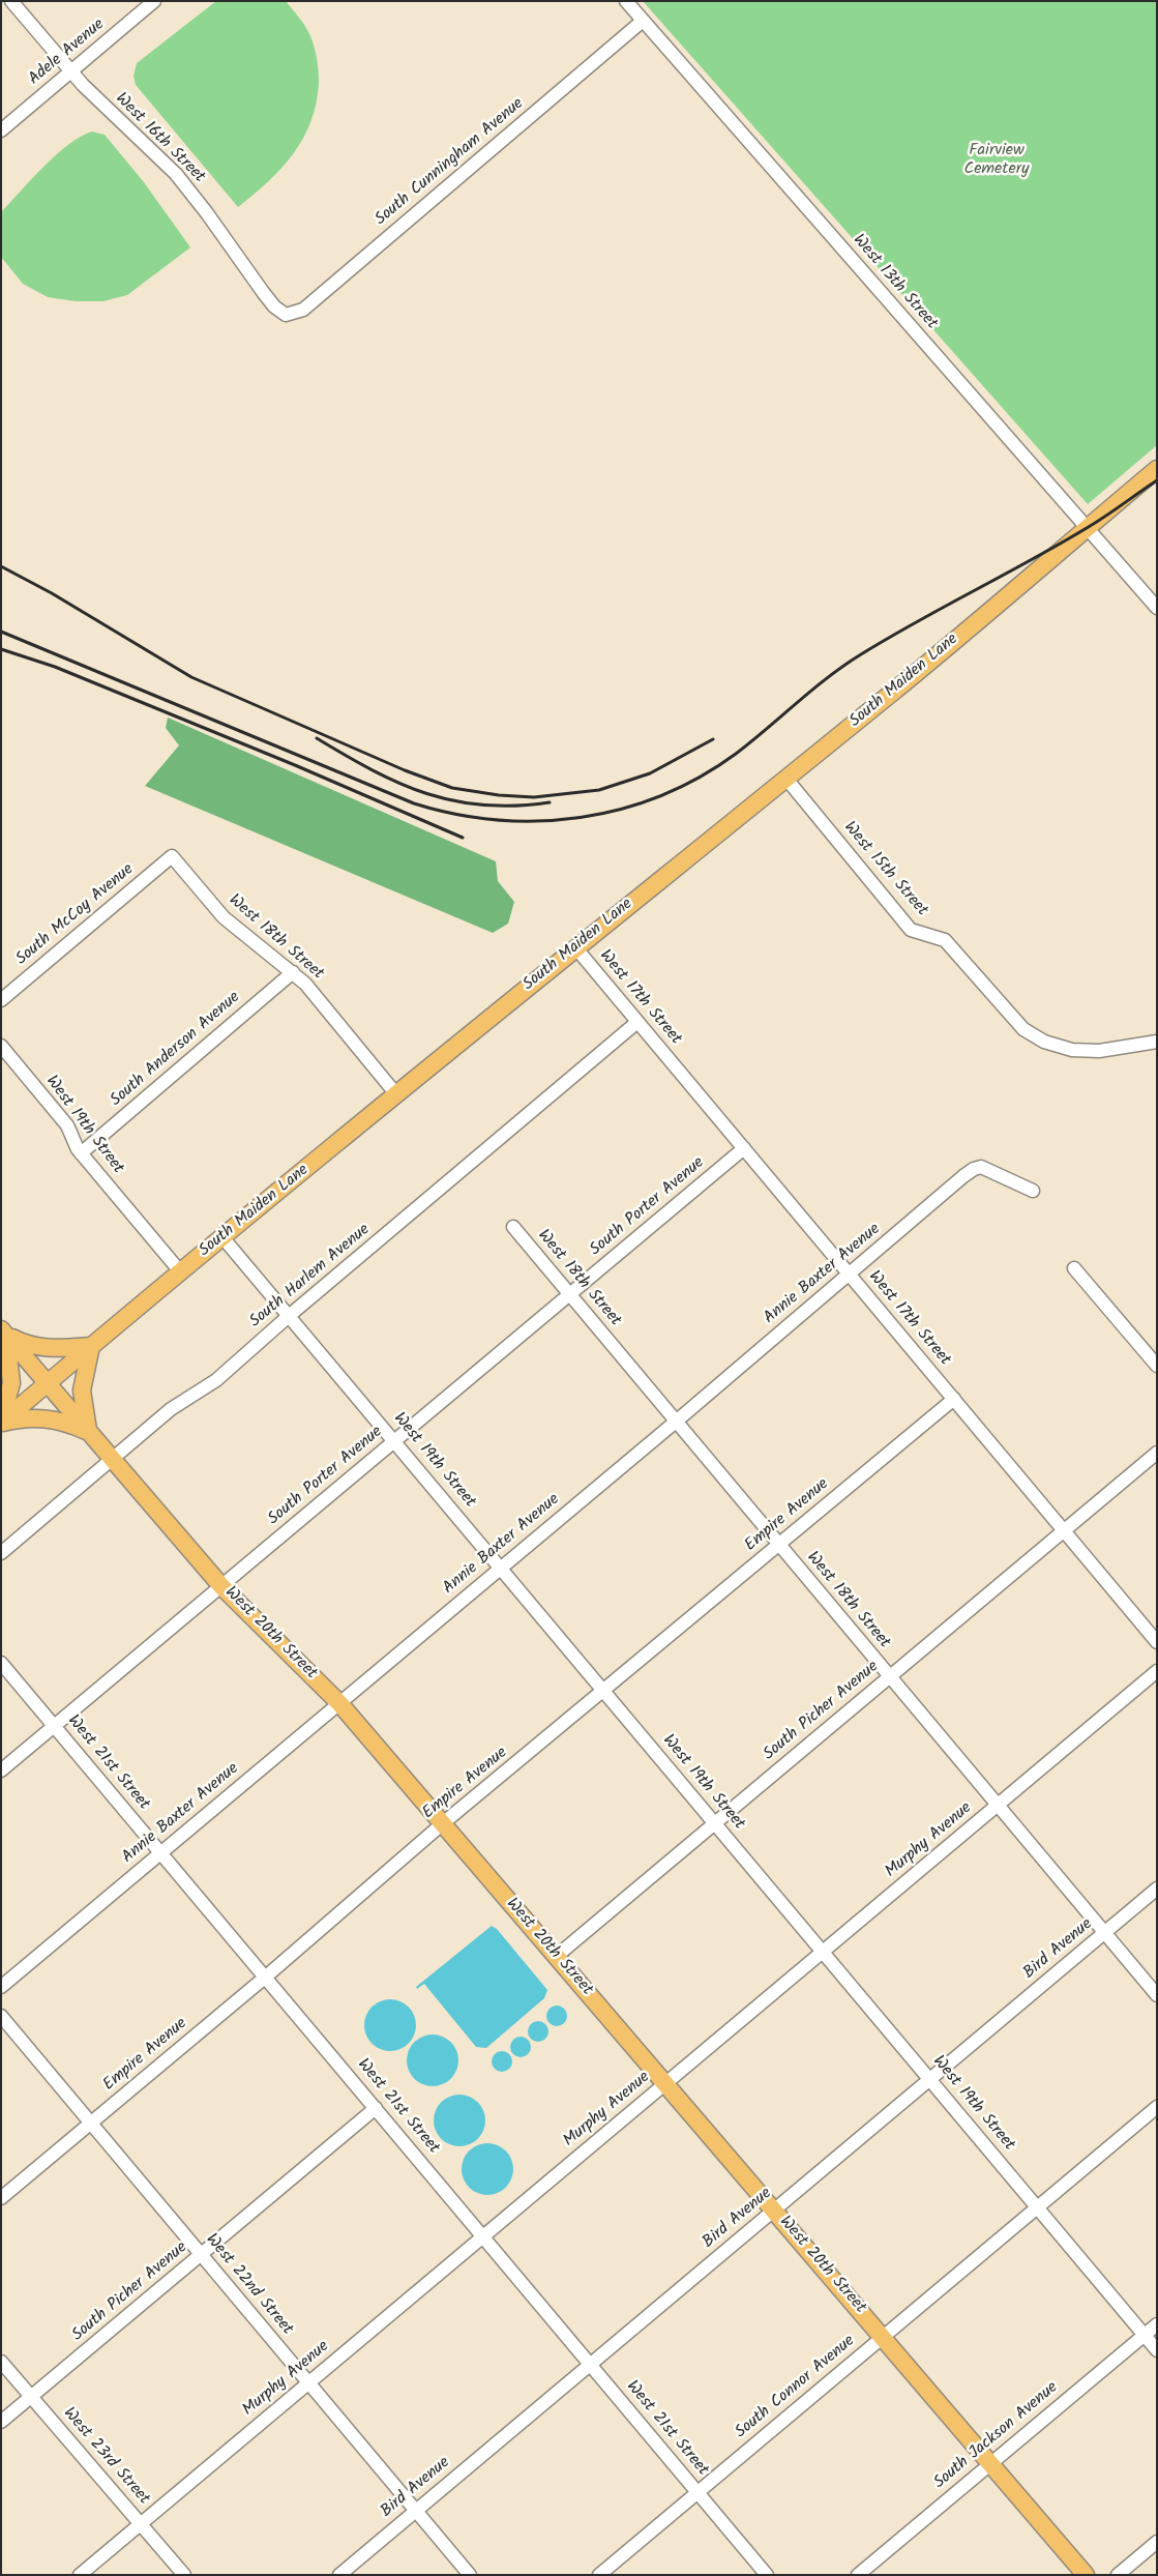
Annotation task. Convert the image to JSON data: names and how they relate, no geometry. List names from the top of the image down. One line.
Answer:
{"streets":{"main road":["South Maiden Lane","West 20th Street"],"street":["Adele Avenue","West 16th Street","South Cunningham Avenue","West 13th Street","West 15th Street","South McCoy Avenue","West 18th Street","West 17th Street","South Anderson Avenue","West 19th Street","South Porter Avenue","Annie Baxter Avenue","South Harlem Avenue","Empire Avenue","South Picher Avenue","West 21st Street","Murphy Avenue","Bird Avenue","West 22nd Street","South Connor Avenue","South Jackson Avenue","West 23rd Street"]},"crossings":[["Adele Avenue","West 16th Street"],["West 16th Street","South Cunningham Avenue"],["South Cunningham Avenue","West 13th Street"],["West 13th Street","South Maiden Lane"],["South Maiden Lane","West 15th Street"],["South Maiden Lane","West 18th Street"],["South Maiden Lane","West 17th Street"],["South Maiden Lane","West 19th Street"],["South Maiden Lane","West 20th Street"],["South McCoy Avenue","West 18th Street"],["West 18th Street","South Anderson Avenue"],["West 18th Street","South Porter Avenue"],["West 18th Street","Annie Baxter Avenue"],["West 18th Street","Empire Avenue"],["West 18th Street","South Picher Avenue"],["West 18th Street","Murphy Avenue"],["West 18th Street","Bird Avenue"],["West 17th Street","South Porter Avenue"],["West 17th Street","Annie Baxter Avenue"],["West 17th Street","South Harlem Avenue"],["West 17th Street","Empire Avenue"],["West 17th Street","South Picher Avenue"],["South Anderson Avenue","West 19th Street"],["West 19th Street","South Porter Avenue"],["West 19th Street","Annie Baxter Avenue"],["West 19th Street","South Harlem Avenue"],["West 19th Street","Empire Avenue"],["West 19th Street","South Picher Avenue"],["West 19th Street","Murphy Avenue"],["West 19th Street","Bird Avenue"],["West 19th Street","South Connor Avenue"],["West 19th Street","South Jackson Avenue"],["South Porter Avenue","West 20th Street"],["South Porter Avenue","West 21st Street"],["Annie Baxter Avenue","West 20th Street"],["Annie Baxter Avenue","West 21st Street"],["South Harlem Avenue","West 20th Street"],["Empire Avenue","West 20th Street"],["Empire Avenue","West 21st Street"],["Empire Avenue","West 22nd Street"],["West 20th Street","South Picher Avenue"],["West 20th Street","Murphy Avenue"],["West 20th Street","Bird Avenue"],["West 20th Street","South Connor Avenue"],["West 20th Street","South Jackson Avenue"],["South Picher Avenue","West 21st Street"],["South Picher Avenue","West 22nd Street"],["South Picher Avenue","West 23rd Street"],["West 21st Street","Murphy Avenue"],["West 21st Street","Bird Avenue"],["West 21st Street","South Connor Avenue"],["Murphy Avenue","West 22nd Street"],["Murphy Avenue","West 23rd Street"],["Bird Avenue","West 22nd Street"]],"parks":["Fairview Cemetery"]}
